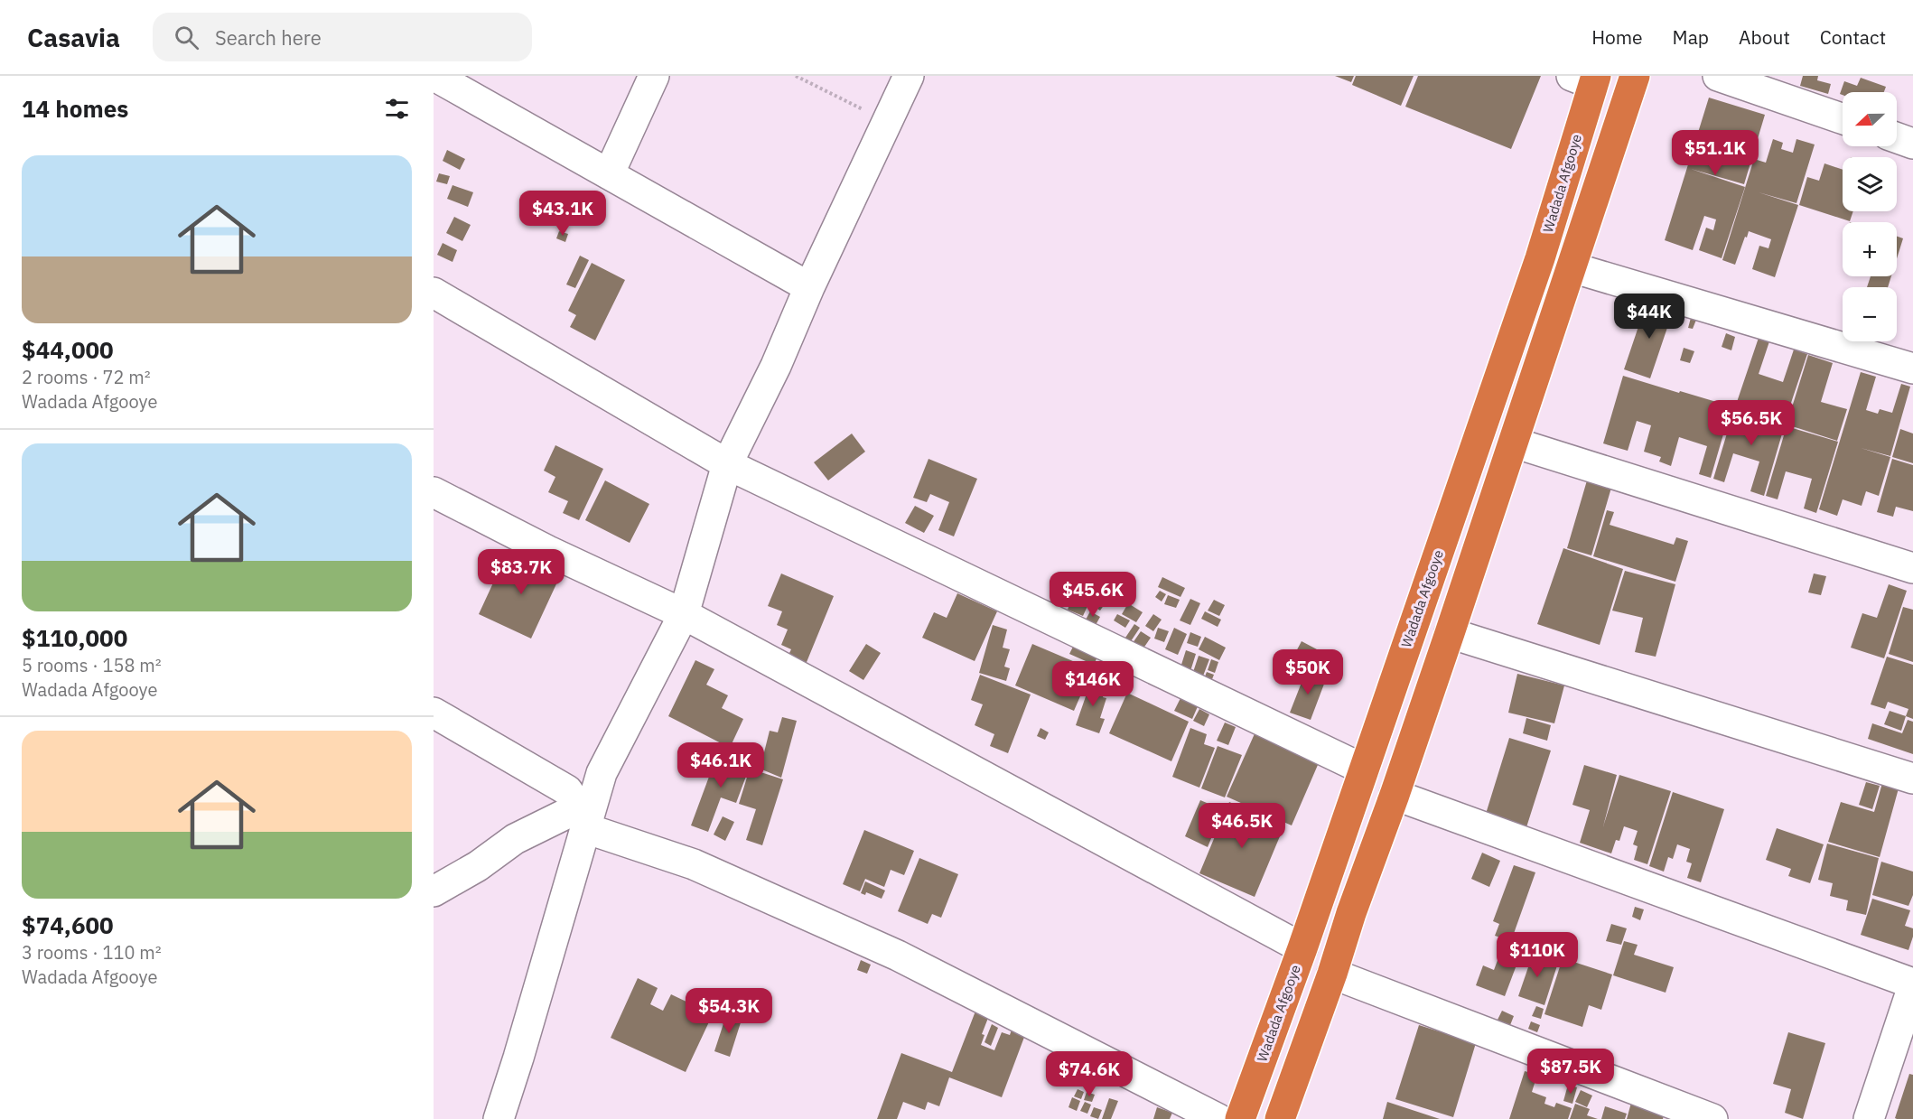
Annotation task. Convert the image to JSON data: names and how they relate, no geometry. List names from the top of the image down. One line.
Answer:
{"streets":{"highway":["Wadada Afgooye"]},"north":"left","page":{"header":"Casavia","search":"Search here","nav":["Home","Map","About","Contact"],"heading":"14 homes","map_buttons":["+","−"],"price":["$51.1K","$43.1K","$44K","$56.5K","$83.7K","$45.6K","$50K","$146K","$46.1K","$46.5K","$110K","$54.3K","$87.5K","$74.6K"],"list":[{"name":"$44,000","note":"2 rooms · 72 m² · Wadada Afgooye"},{"name":"$110,000","note":"5 rooms · 158 m² · Wadada Afgooye"},{"name":"$74,600","note":"3 rooms · 110 m² · Wadada Afgooye"}]}}
